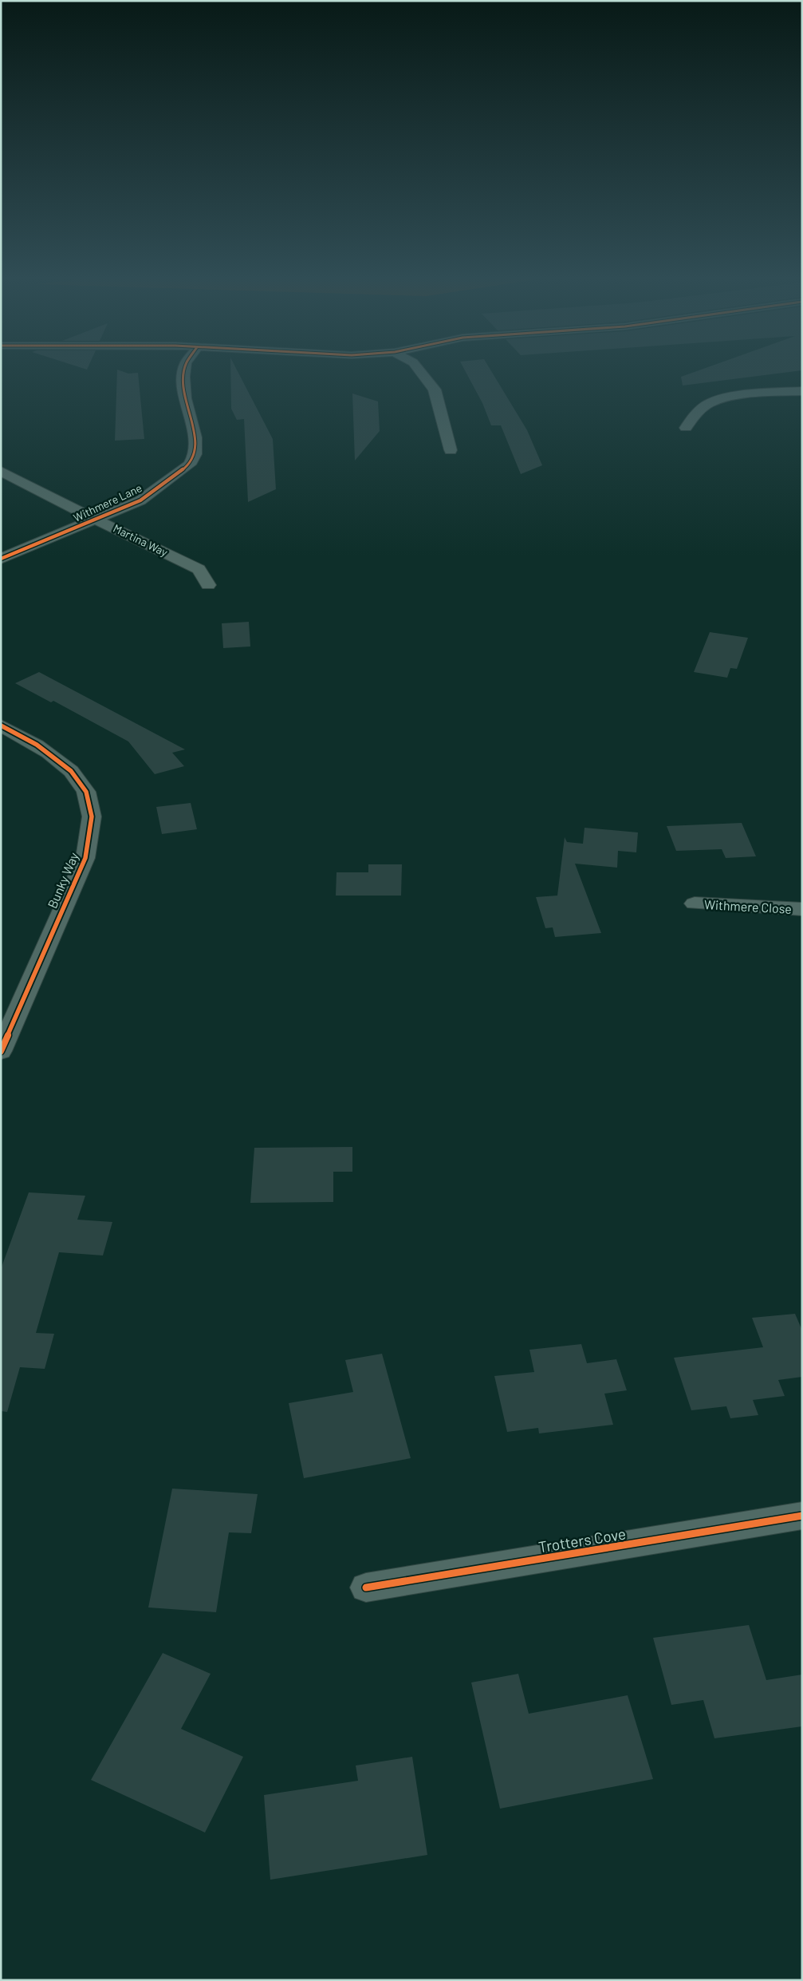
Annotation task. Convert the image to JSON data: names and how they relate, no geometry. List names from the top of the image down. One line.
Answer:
{"streets":{"street":["Withmere Lane","Martina Way","Bunky Way","Withmere Close","Trotters Cove"]},"crossings":[["Withmere Lane","Martina Way"]]}
